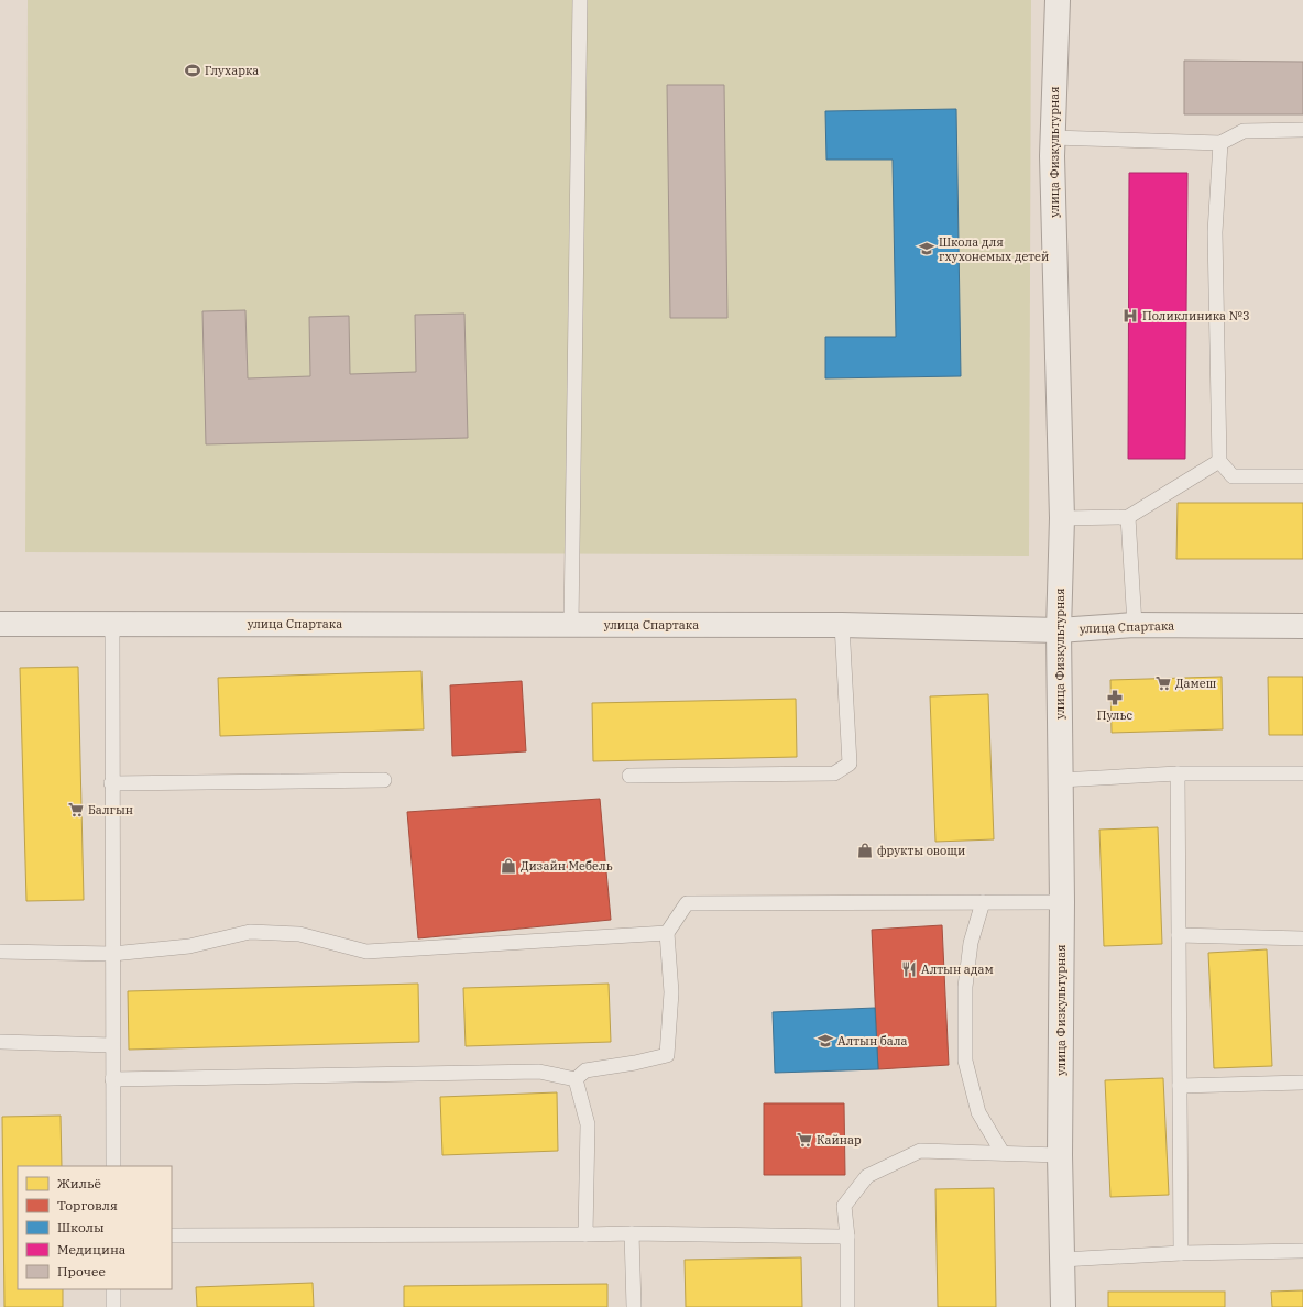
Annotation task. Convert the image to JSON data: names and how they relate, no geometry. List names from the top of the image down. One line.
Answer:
{"streets":{"street":["улица Физкультурная","улица Спартака"]},"crossings":[["улица Физкультурная","улица Спартака"]],"places":{"sports":["Глухарка"],"school or university":["Школа для гхухонемых детей","Алтын бала"],"hospital":["Поликлиника №3"],"supermarket":["Дамеш","Балгын","Кайнар"],"pharmacy":["Пульс"],"shop":["фрукты овощи","Дизайн Мебель"],"restaurant":["Алтын адам"]},"legend":["Жильё","Торговля","Школы","Медицина","Прочее"]}
